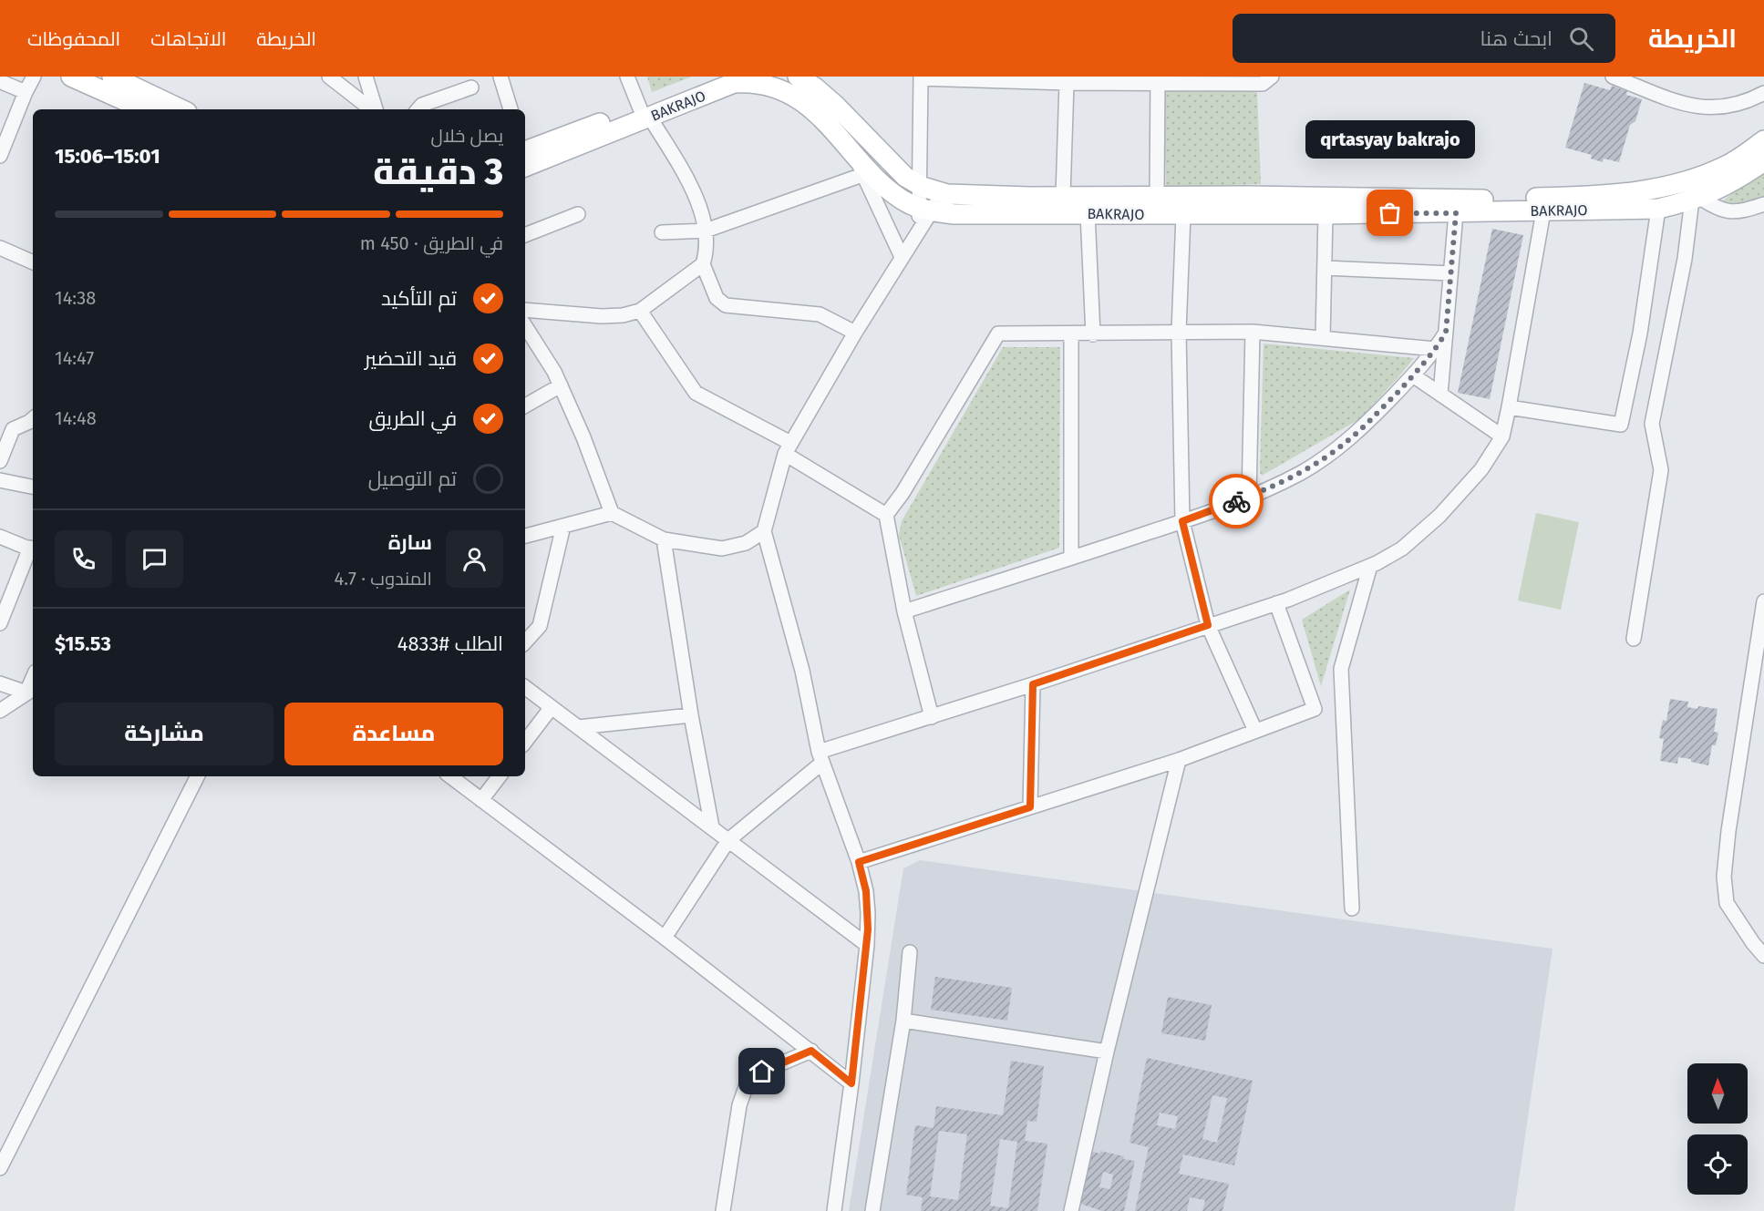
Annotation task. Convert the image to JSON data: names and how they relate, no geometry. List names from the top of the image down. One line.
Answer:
{"streets":{"street":["BAKRAJO"]},"places":["qrtasyay bakrajo"],"north":"top","page":{"header":"الخريطة","search":"ابحث هنا","nav":["الخريطة","الاتجاهات","المحفوظات"],"heading":["3 دقيقة","يصل خلال","15:01–15:06"],"panel":["سارة","المندوب · 4.7","الطلب #4833","$15.53"],"bubble":"qrtasyay bakrajo","bar":"في الطريق · 450 m","list":[["تم التأكيد","14:38"],["قيد التحضير","14:47"],["في الطريق","14:48"],"تم التوصيل"],"buttons":["مساعدة","مشاركة"]}}
